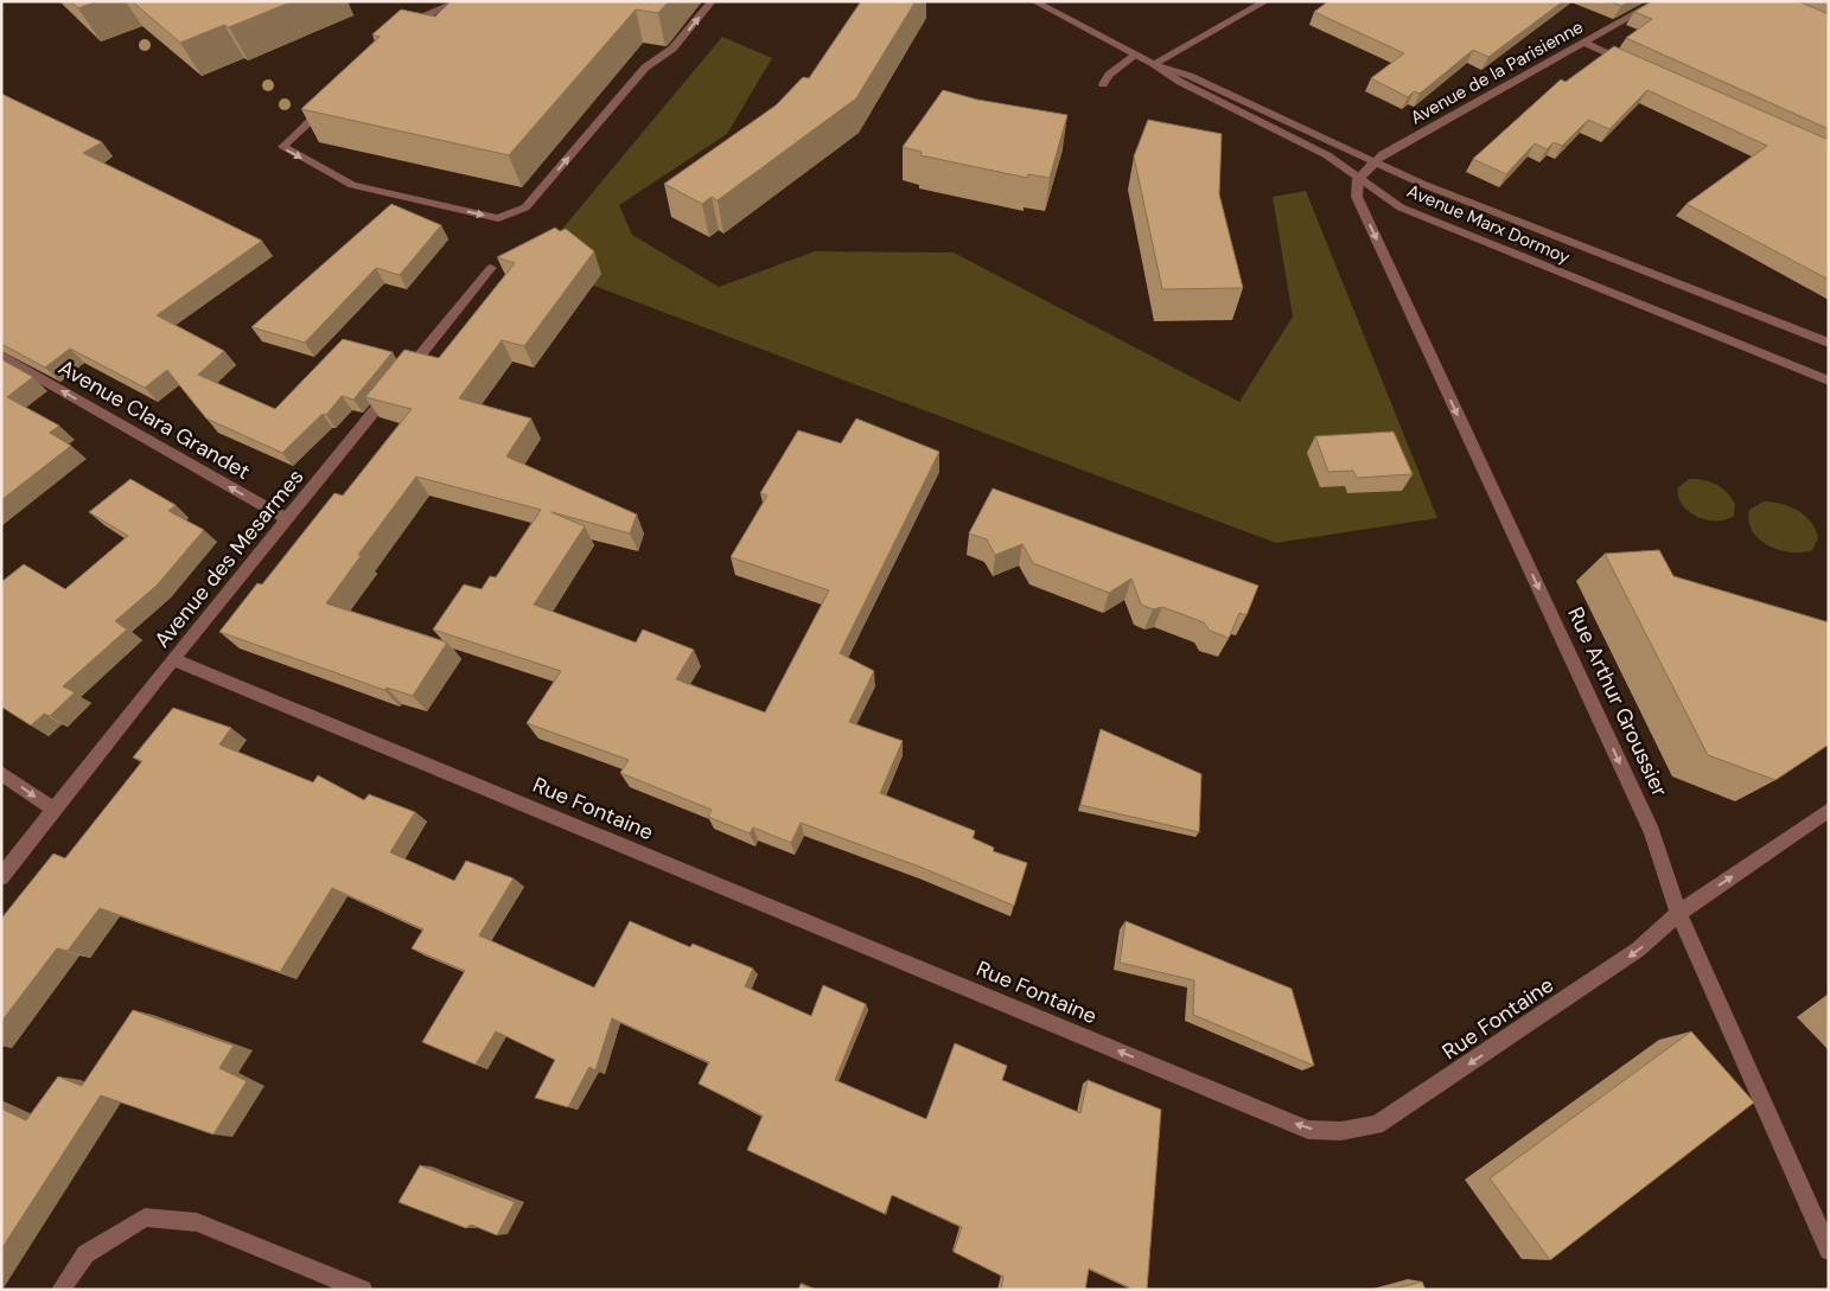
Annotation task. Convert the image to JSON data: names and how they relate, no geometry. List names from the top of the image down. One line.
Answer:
{"streets":{"street":["Avenue de la Parisienne","Avenue Marx Dormoy","Avenue Clara Grandet","Avenue des Mesarmes","Rue Arthur Groussier","Rue Fontaine"]},"crossings":[["Avenue de la Parisienne","Avenue Marx Dormoy"],["Avenue de la Parisienne","Rue Arthur Groussier"],["Avenue Marx Dormoy","Rue Arthur Groussier"],["Avenue Clara Grandet","Avenue des Mesarmes"],["Avenue des Mesarmes","Rue Fontaine"],["Rue Arthur Groussier","Rue Fontaine"]],"one_way":["Avenue Clara Grandet","Rue Arthur Groussier"]}
